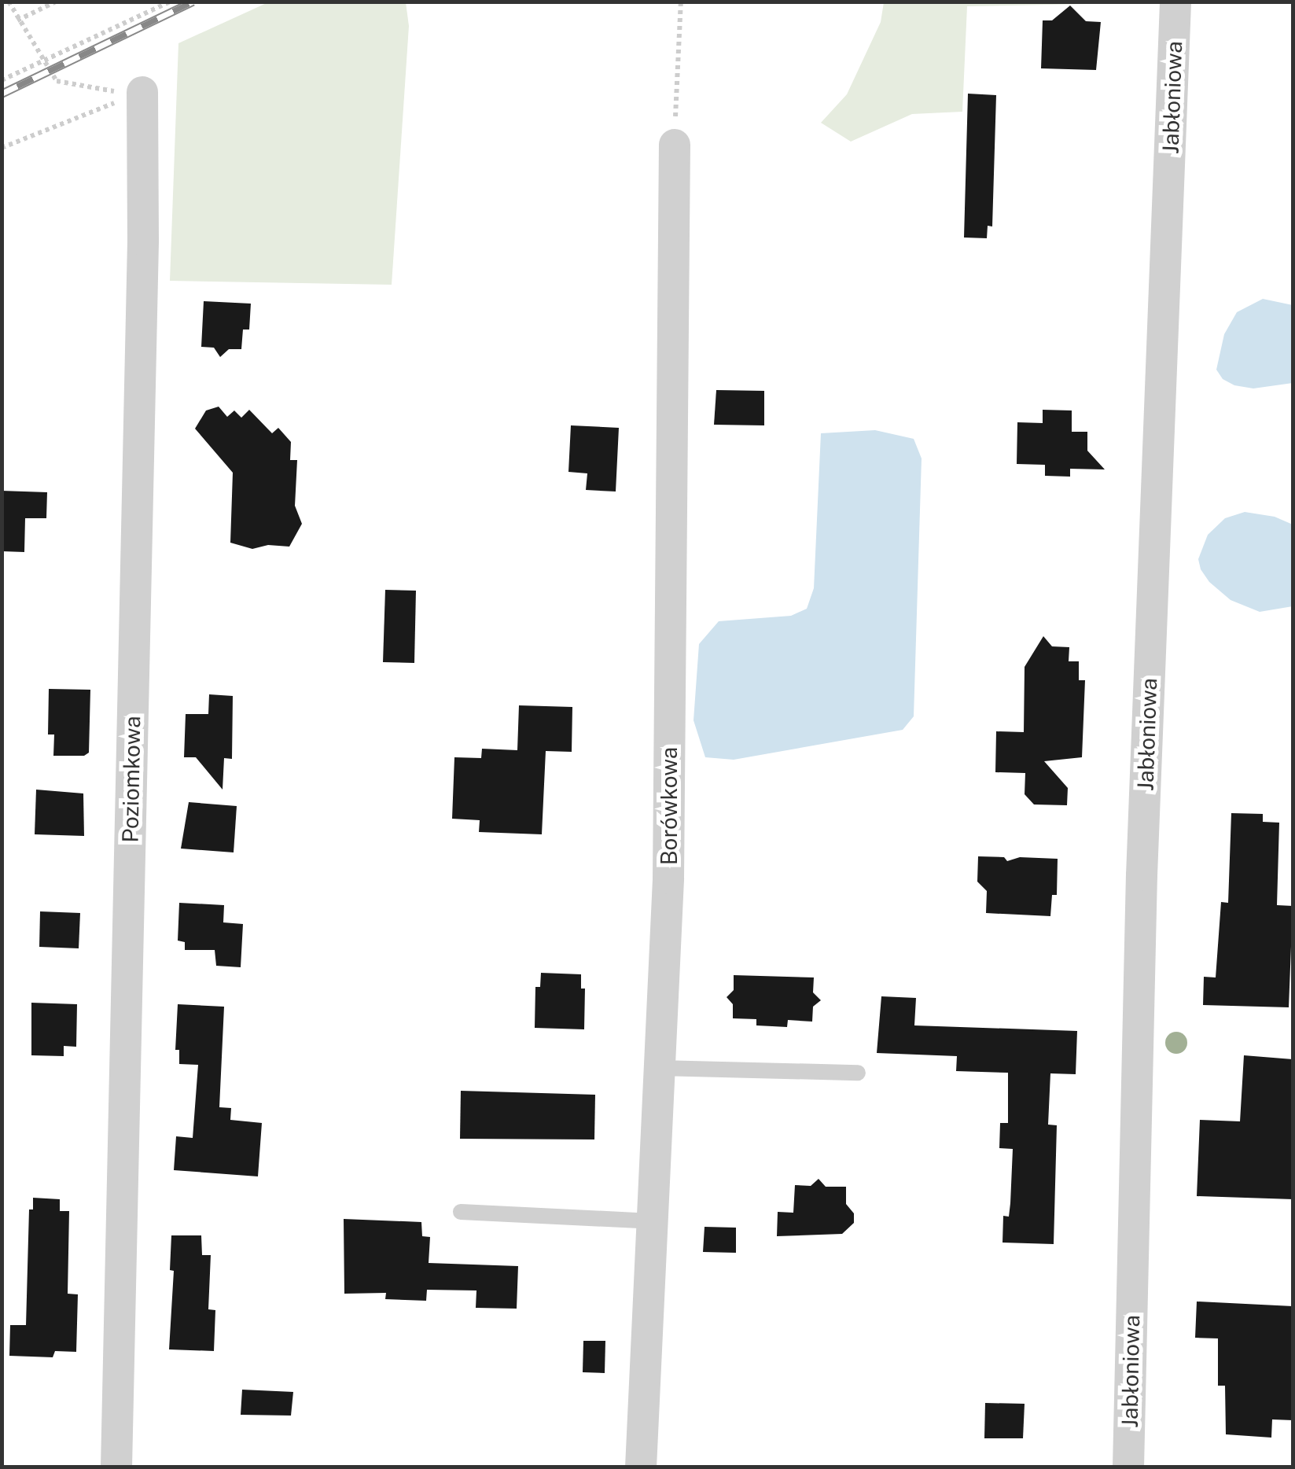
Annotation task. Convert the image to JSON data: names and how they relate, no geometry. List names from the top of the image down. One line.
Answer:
{"streets":{"street":["Jabłoniowa","Poziomkowa","Borówkowa"]}}
